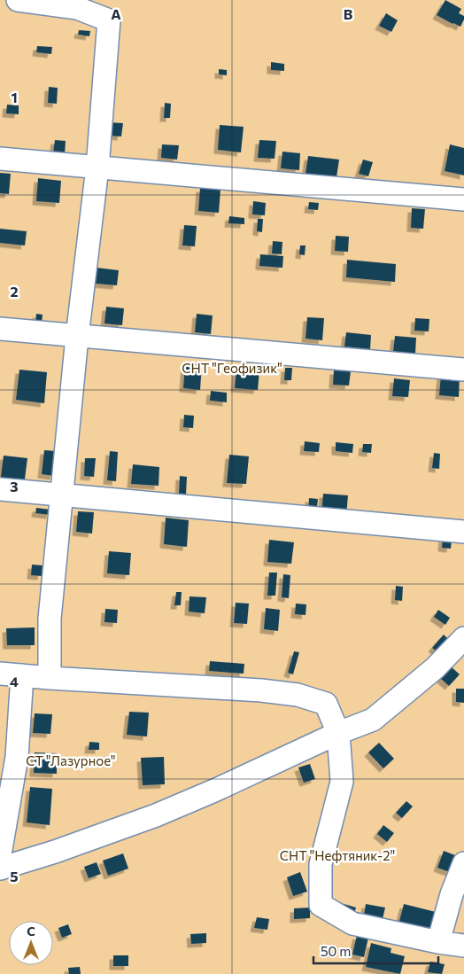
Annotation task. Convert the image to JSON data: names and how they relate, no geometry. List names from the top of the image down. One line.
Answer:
{"parks":["СНТ \"Геофизик\"","СТ \"Лазурное\"","СНТ \"Нефтяник-2\""],"scale_bar":"50 m","north":"top","grid":{"columns":["A","B"],"rows":["1","2","3","4","5"]}}
